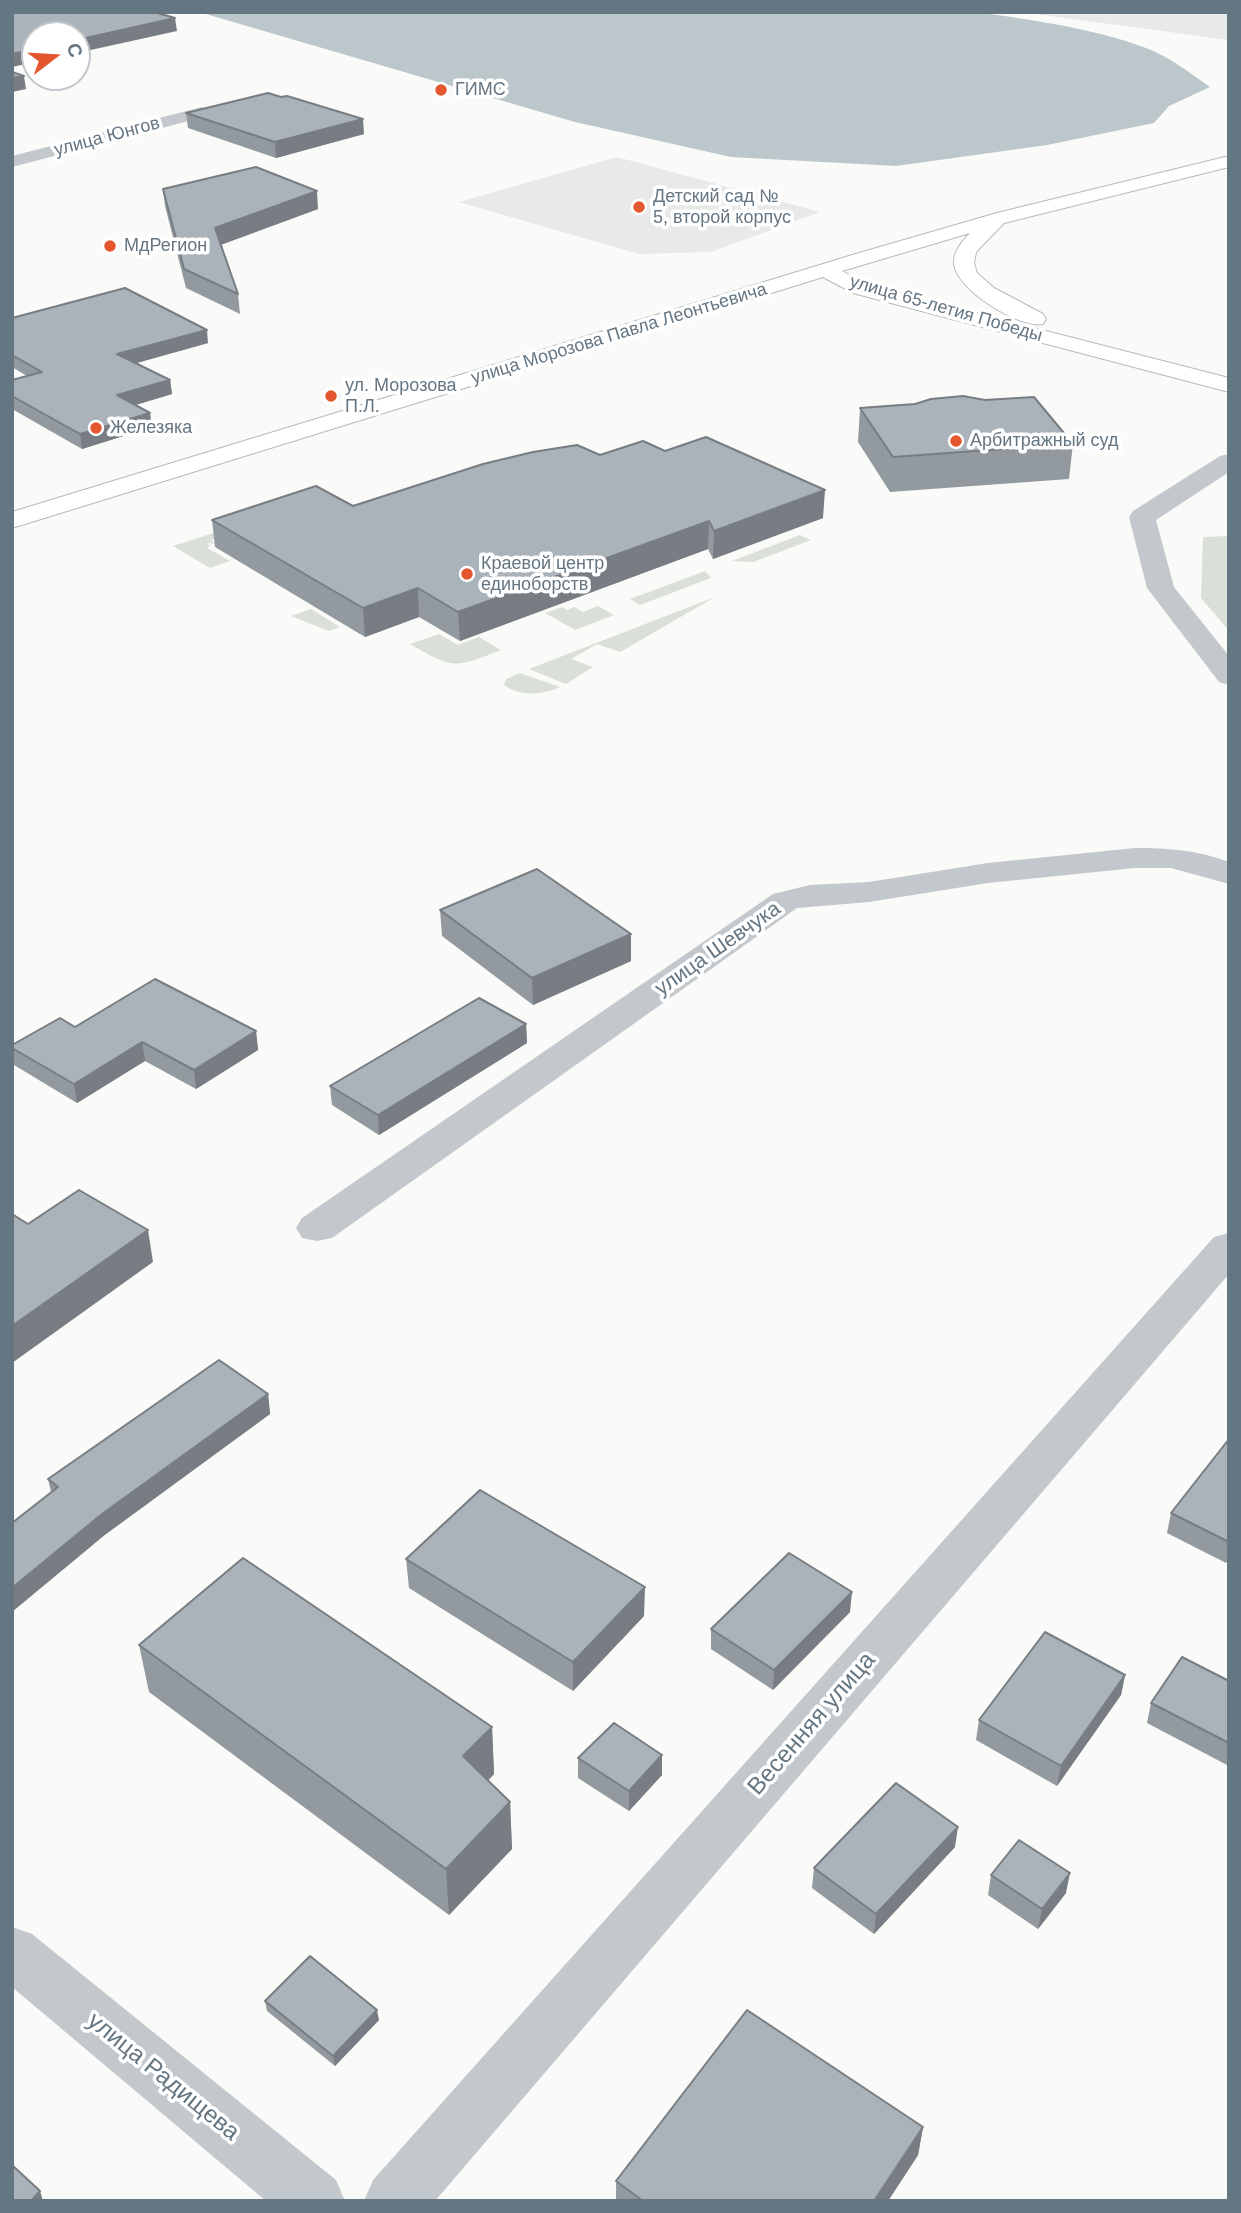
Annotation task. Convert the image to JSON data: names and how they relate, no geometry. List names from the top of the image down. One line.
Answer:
{"streets":{"main road":["улица 65-летия Победы","улица Морозова Павла Леонтьевича"],"street":["улица Юнгов","улица Шевчука","Весенняя улица","улица Радищева"]},"crossings":[["улица 65-летия Победы","улица Морозова Павла Леонтьевича"]],"places":["ГИМС","Детский сад № 5, второй корпус","МдРегион","ул. Морозова П.Л.","Железяка","Арбитражный суд","Краевой центр единоборств"],"north":"right"}
